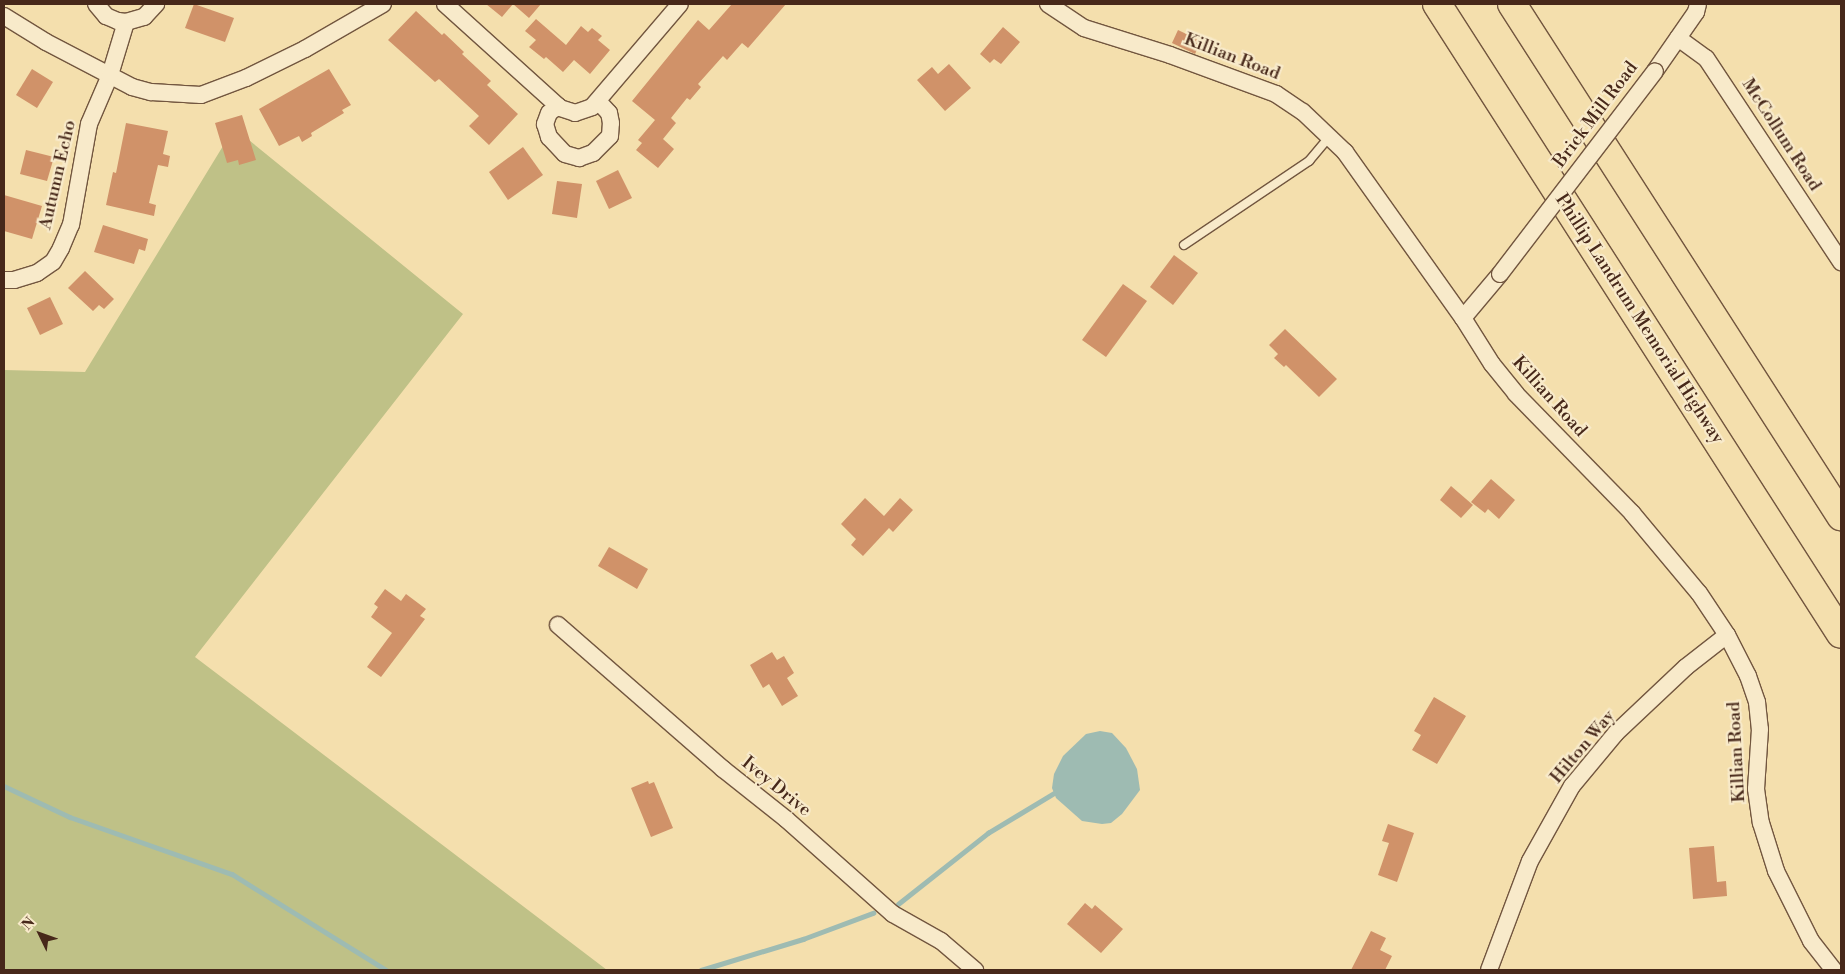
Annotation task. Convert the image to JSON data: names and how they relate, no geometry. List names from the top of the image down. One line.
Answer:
{"streets":{"highway":["Phillip Landrum Memorial Highway"],"street":["Killian Road","Brick Mill Road","McCollum Road","Autumn Echo","Hilton Way","Ivey Drive"]},"crossings":[["Killian Road","Brick Mill Road"],["Killian Road","Hilton Way"],["Brick Mill Road","McCollum Road"]],"north":"top left"}
